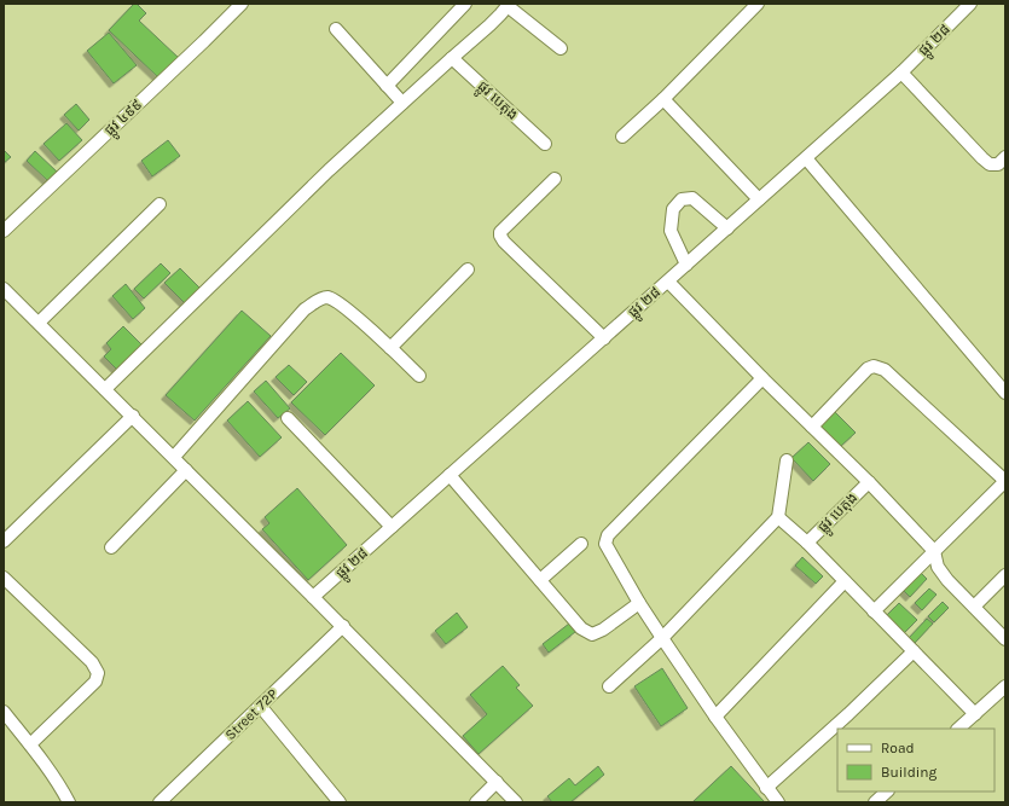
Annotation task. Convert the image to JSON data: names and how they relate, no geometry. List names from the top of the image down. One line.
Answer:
{"streets":{"street":["ផ្លូវ ២៨","ផ្លូវ បេតុង","ផ្លូវ ៤៩៩","Street 72P"]},"legend":["Road","Building"]}
